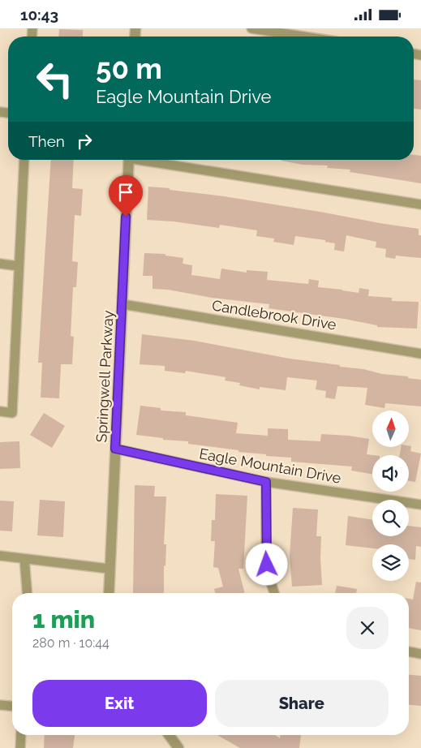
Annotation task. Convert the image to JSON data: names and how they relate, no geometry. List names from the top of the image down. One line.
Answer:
{"streets":{"street":["Candlebrook Drive","Springwell Parkway","Eagle Mountain Drive"]},"crossings":[["Candlebrook Drive","Springwell Parkway"],["Springwell Parkway","Eagle Mountain Drive"]],"north":"top","page":{"status":"10:43","turn":["50 m","Eagle Mountain Drive"],"then":"Then","heading":["1 min","280 m · 10:44"],"buttons":["Exit","Share"]}}
